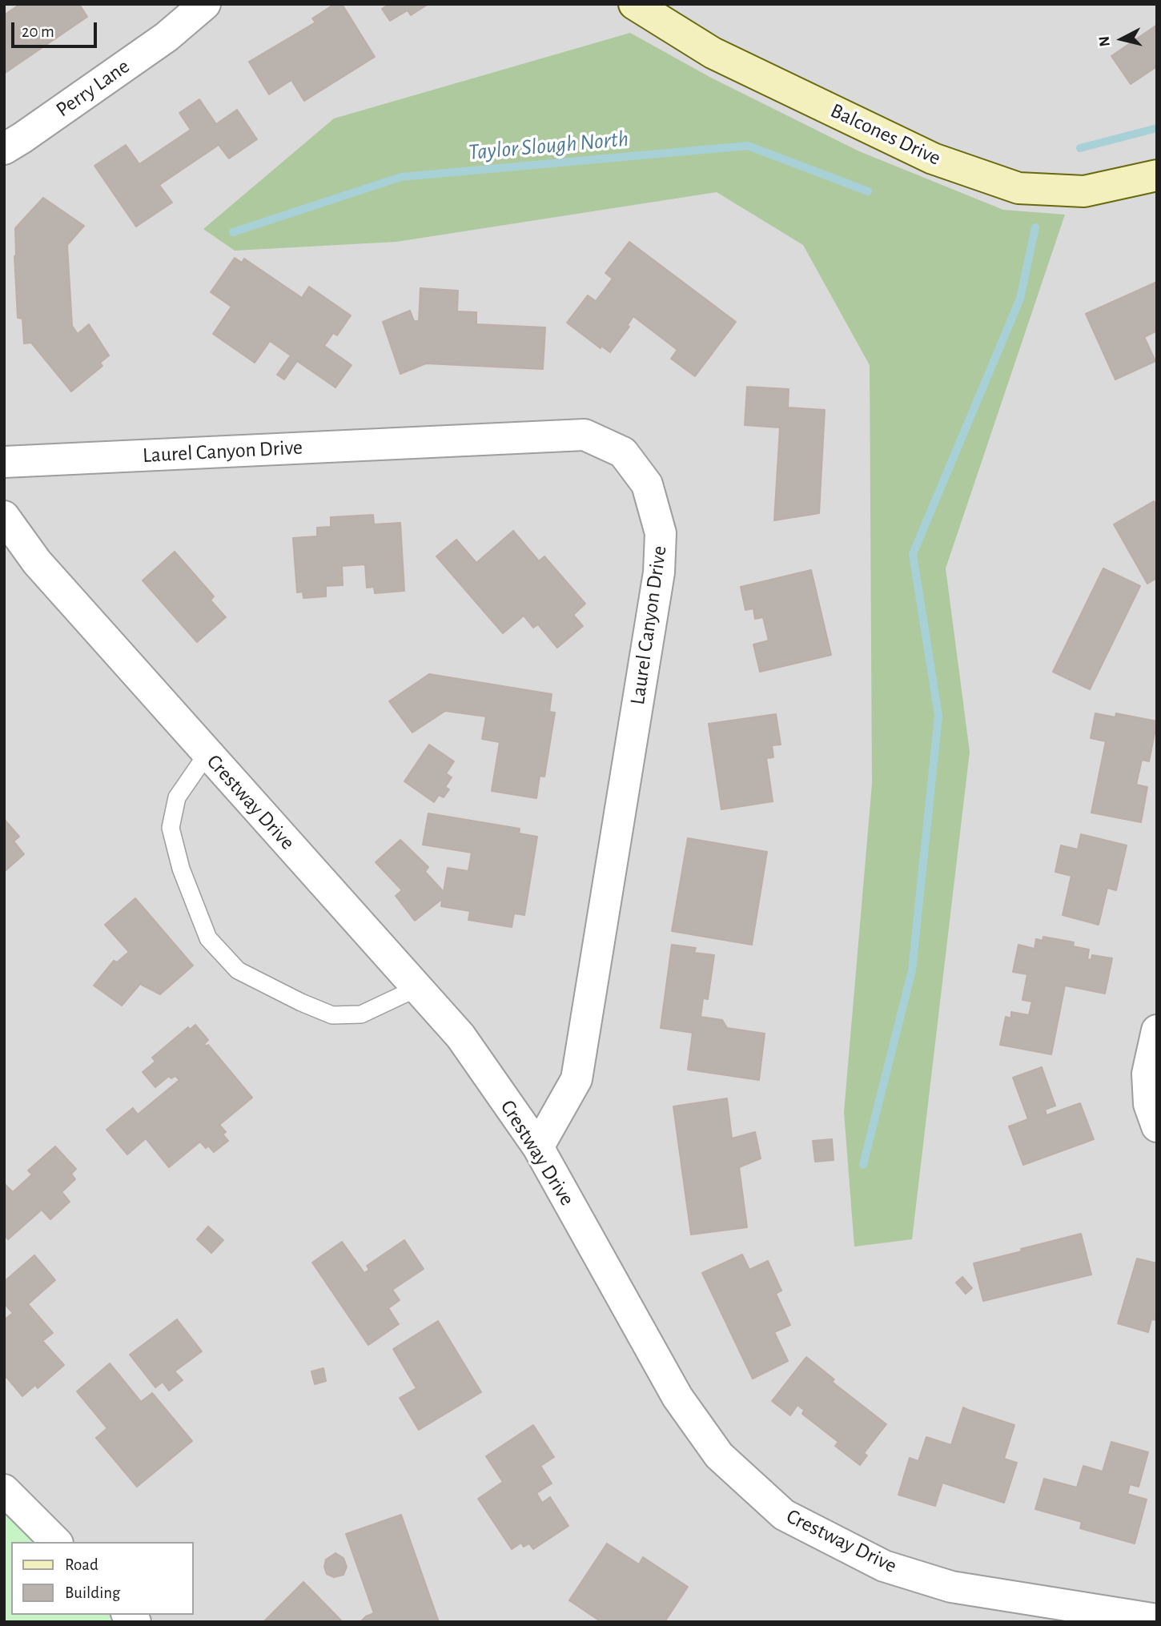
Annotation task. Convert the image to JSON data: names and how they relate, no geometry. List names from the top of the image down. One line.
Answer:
{"streets":{"street":["Perry Lane","Balcones Drive","Laurel Canyon Drive","Crestway Drive"]},"crossings":[["Laurel Canyon Drive","Crestway Drive"]],"water":["Taylor Slough North"],"legend":["Road","Building"],"scale_bar":"20 m","north":"left"}
